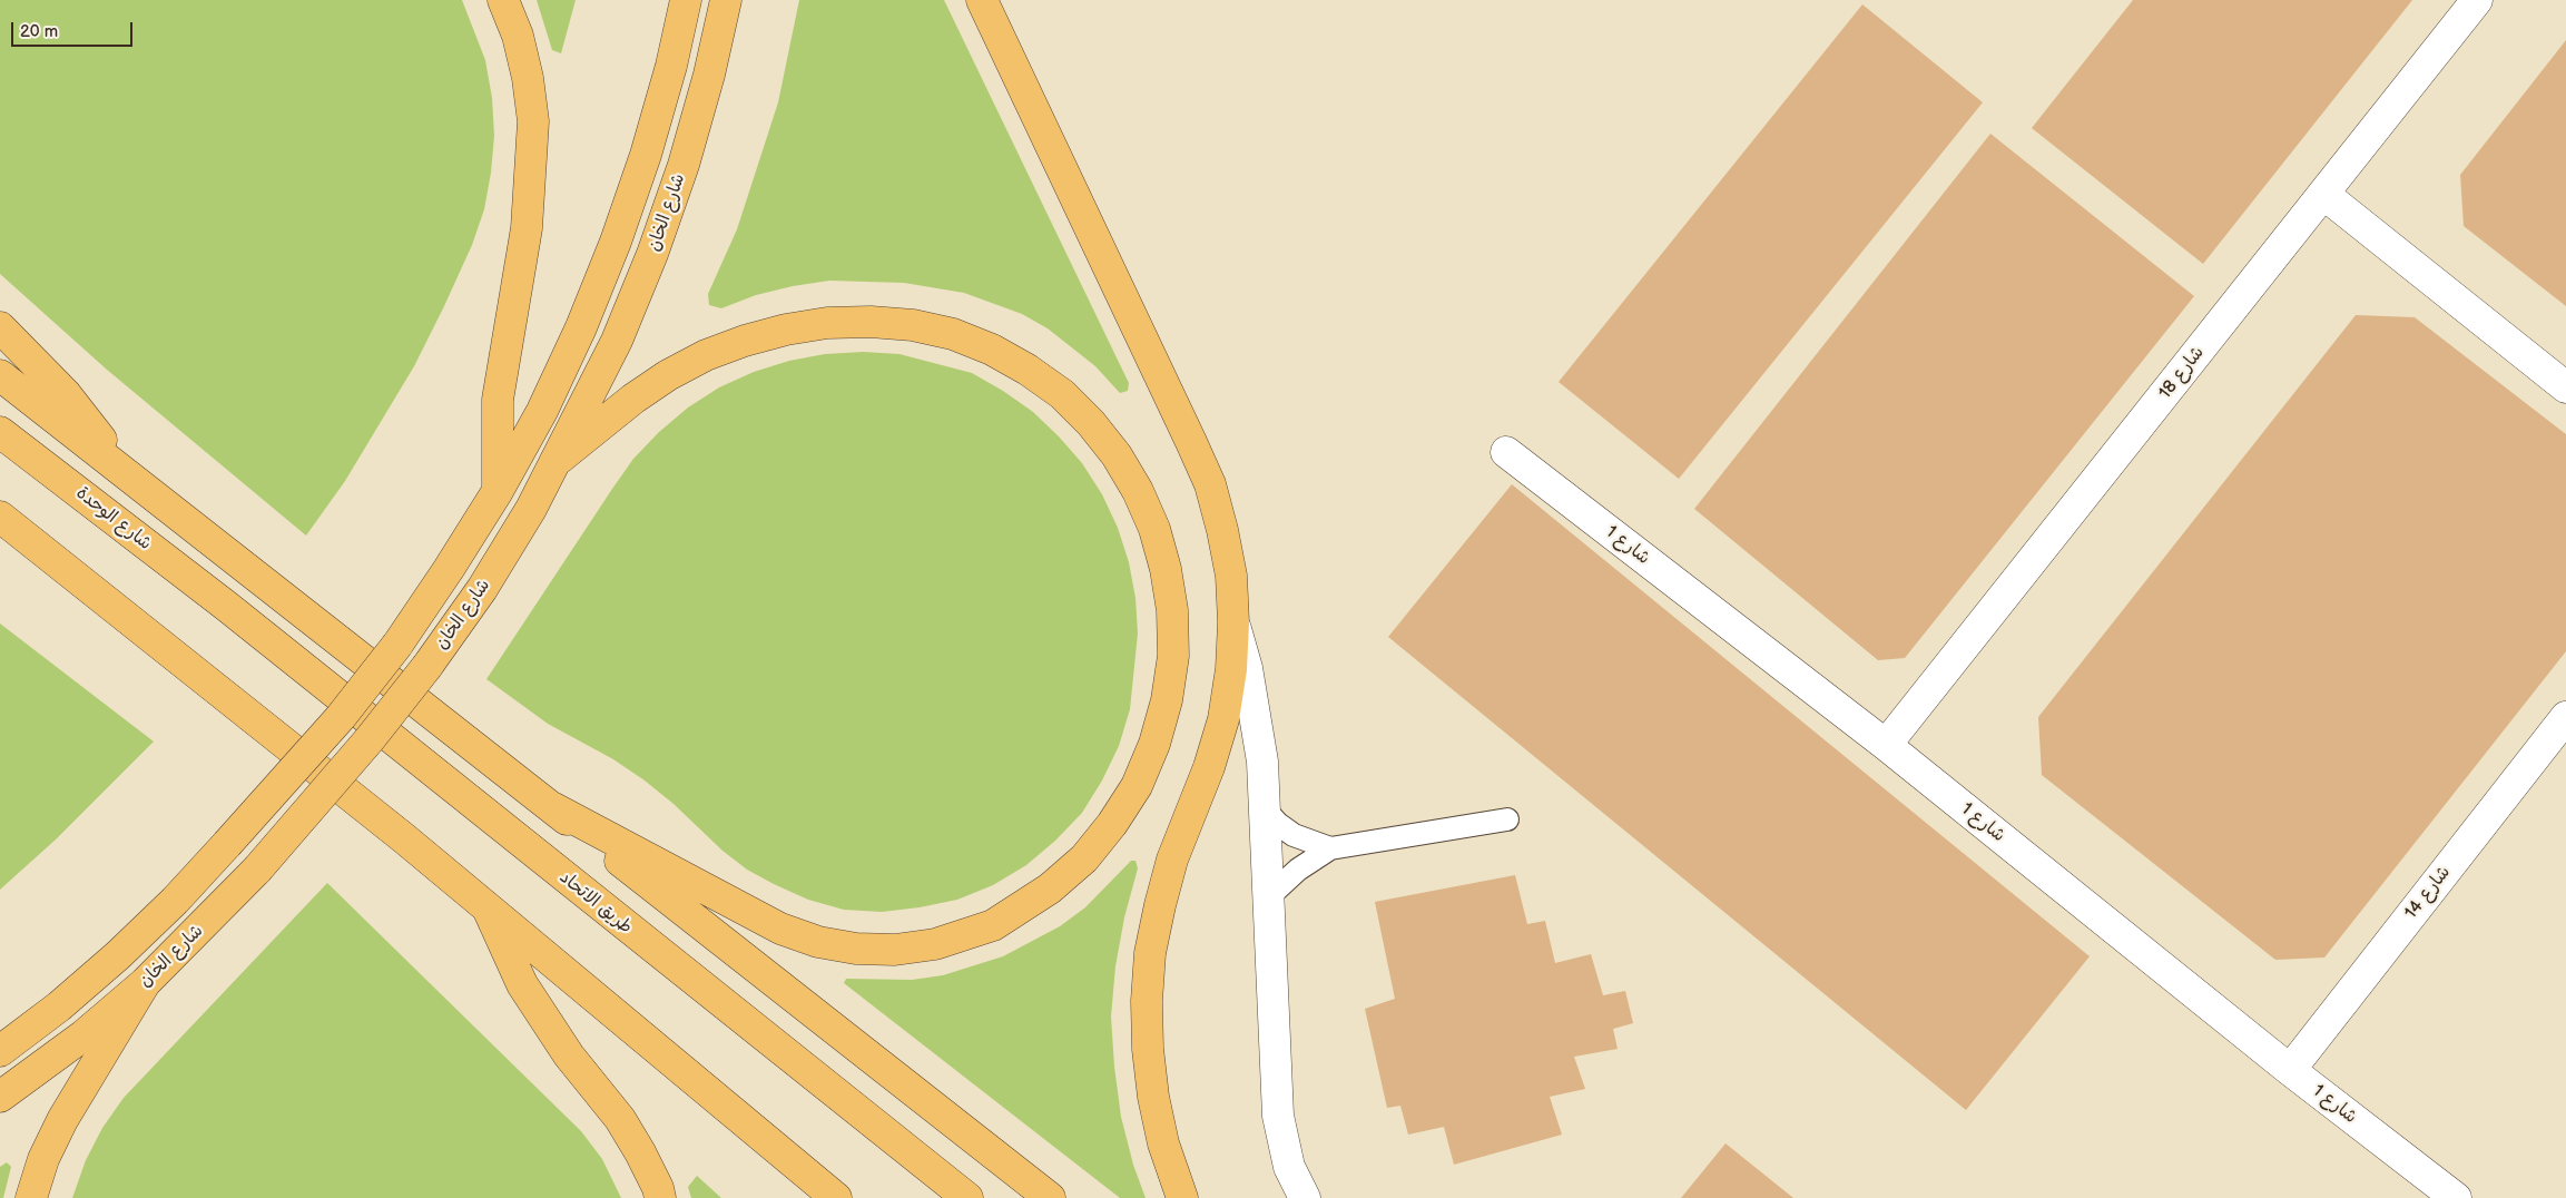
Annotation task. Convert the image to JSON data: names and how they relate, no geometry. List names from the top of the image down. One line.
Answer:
{"streets":{"main road":["شارع الخان","شارع الوحدة","طريق الاتحاد"],"street":["شارع 18","شارع 1","شارع 14"]},"crossings":[["شارع 18","شارع 1"],["شارع الوحدة","طريق الاتحاد"],["شارع 1","شارع 14"]],"scale_bar":"20 m"}
